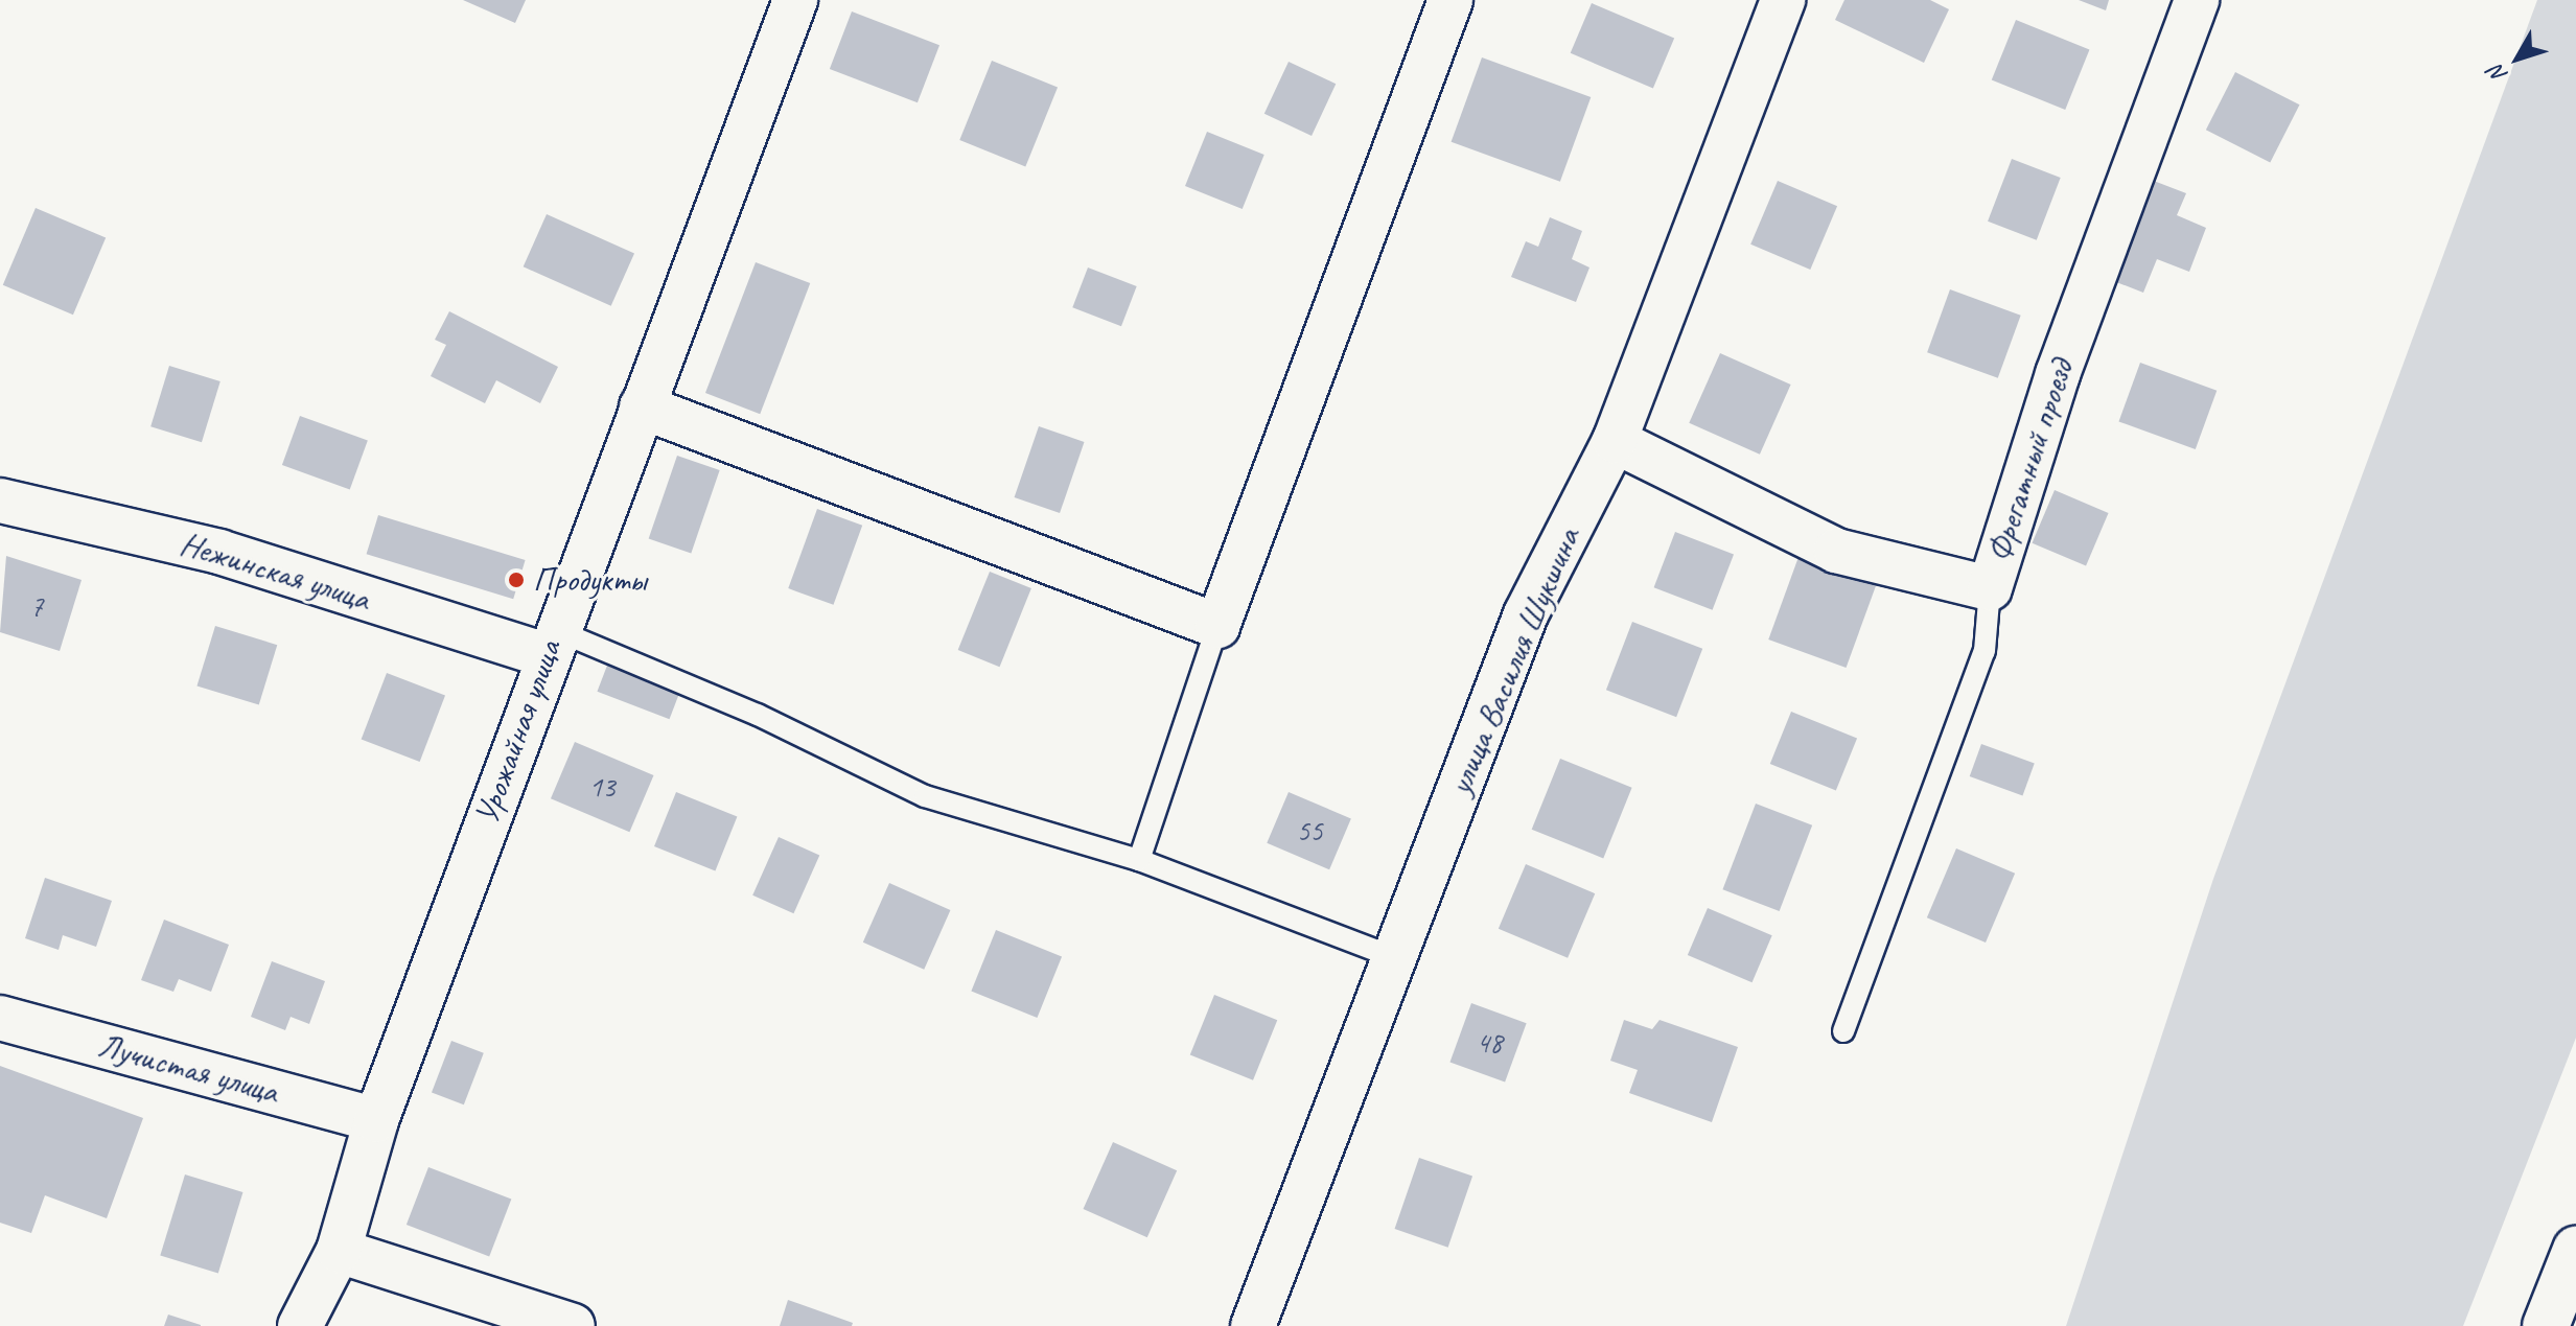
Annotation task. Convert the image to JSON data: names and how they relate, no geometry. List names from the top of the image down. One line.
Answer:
{"streets":{"street":["Фрегатный проезд","Нежинская улица","улица Василия Шукшина","Урожайная улица","Лучистая улица"]},"crossings":[["Фрегатный проезд","улица Василия Шукшина"],["Нежинская улица","Урожайная улица"],["Урожайная улица","Лучистая улица"]],"places":["Продукты"],"house_numbers":["7","13","55","48"],"north":"bottom left"}
